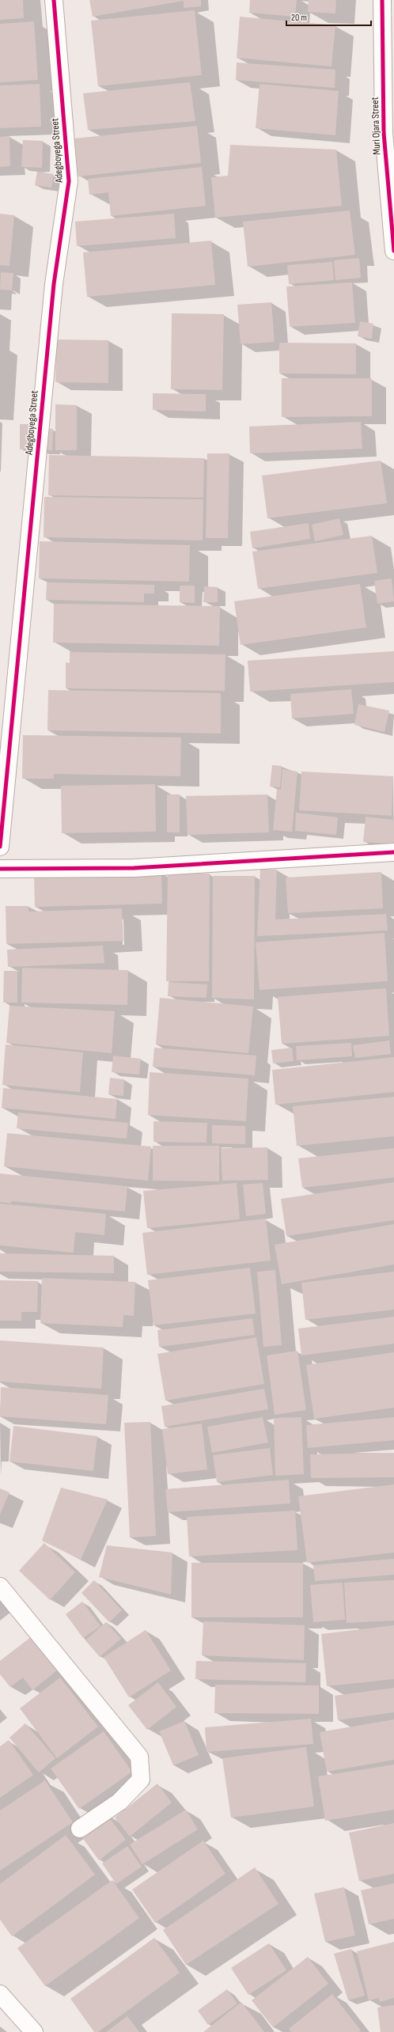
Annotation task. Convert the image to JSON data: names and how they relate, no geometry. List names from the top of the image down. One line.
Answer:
{"streets":{"street":["Muri Ojara Street","Adegboyega Street"]},"scale_bar":"20 m"}
